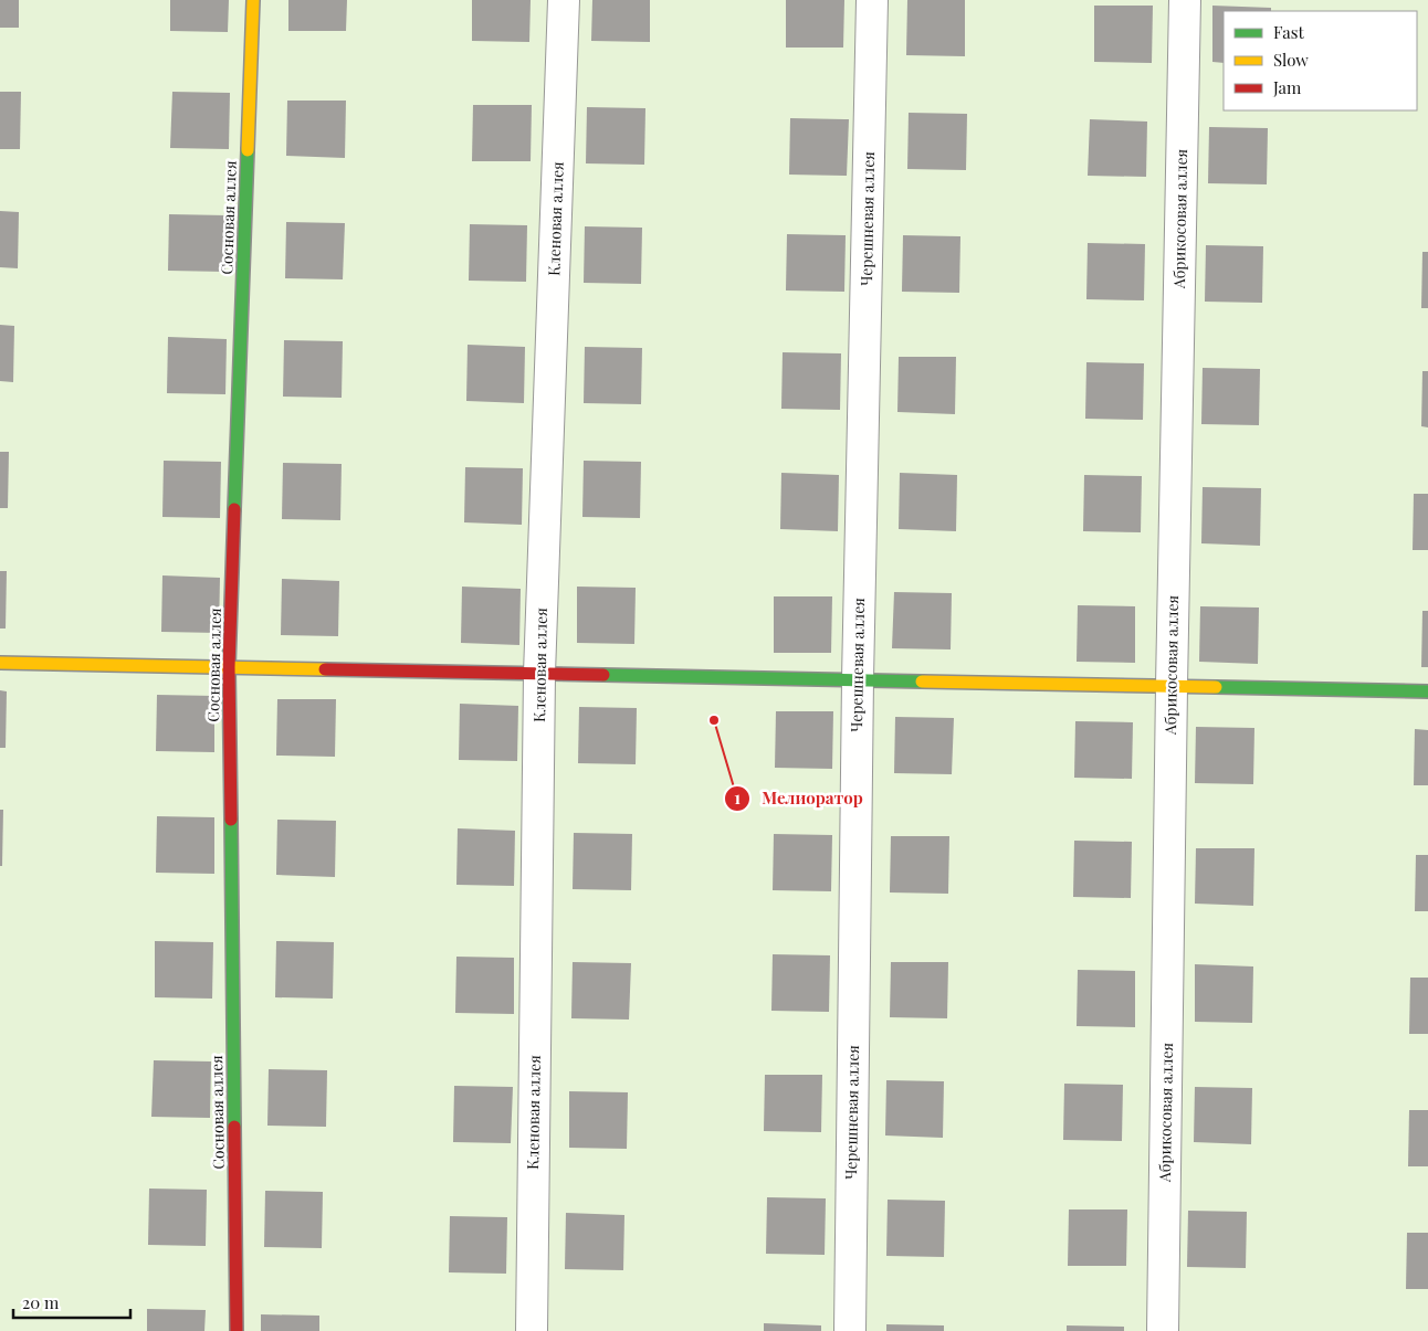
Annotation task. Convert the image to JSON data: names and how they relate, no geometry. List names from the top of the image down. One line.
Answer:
{"streets":{"street":["Сосновая аллея","Кленовая аллея","Черешневая аллея","Абрикосовая аллея"]},"places":["Мелиоратор"],"legend":["Fast","Slow","Jam"],"scale_bar":"20 m"}
